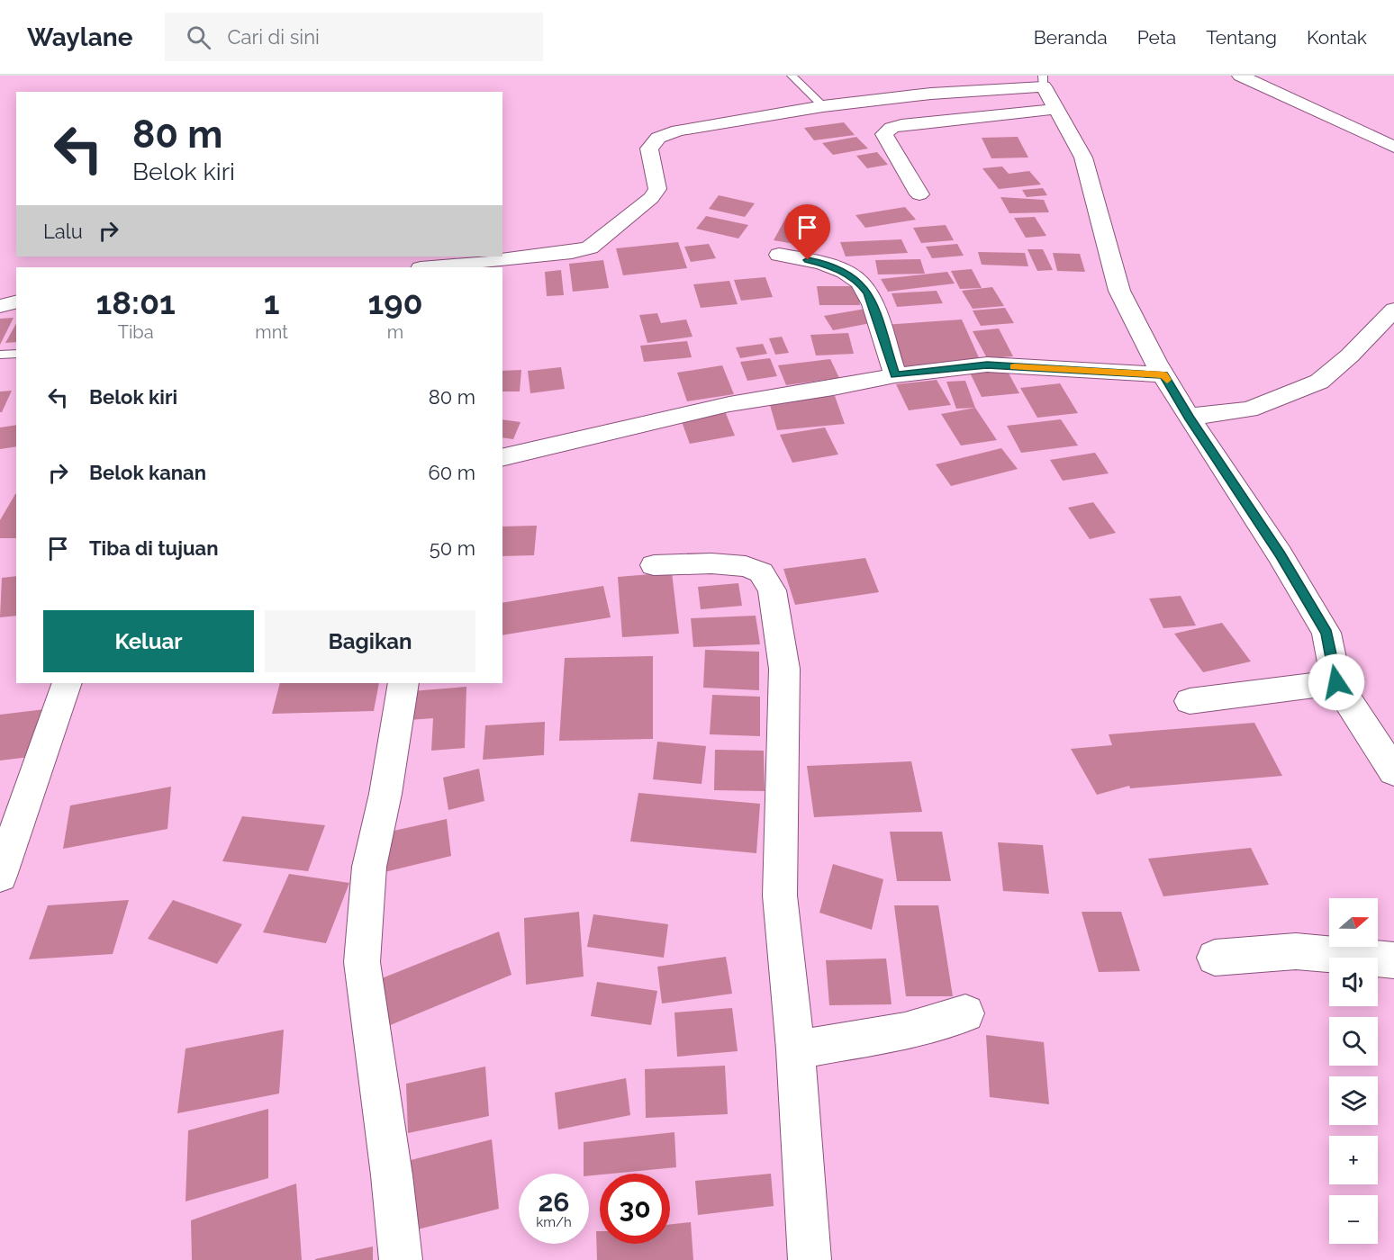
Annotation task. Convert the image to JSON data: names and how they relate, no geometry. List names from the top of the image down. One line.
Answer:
{"north":"right","page":{"header":"Waylane","search":"Cari di sini","nav":["Beranda","Peta","Tentang","Kontak"],"turn":["80 m","Belok kiri"],"then":"Lalu","eta":["18:01","Tiba","1","mnt","190","m"],"list":[{"name":"Belok kiri","value":"80 m"},{"name":"Belok kanan","value":"60 m"},{"name":"Tiba di tujuan","value":"50 m"}],"buttons":["Keluar","Bagikan"],"map_buttons":["+","−"],"speed":"26 km/h","limit":"30"}}
